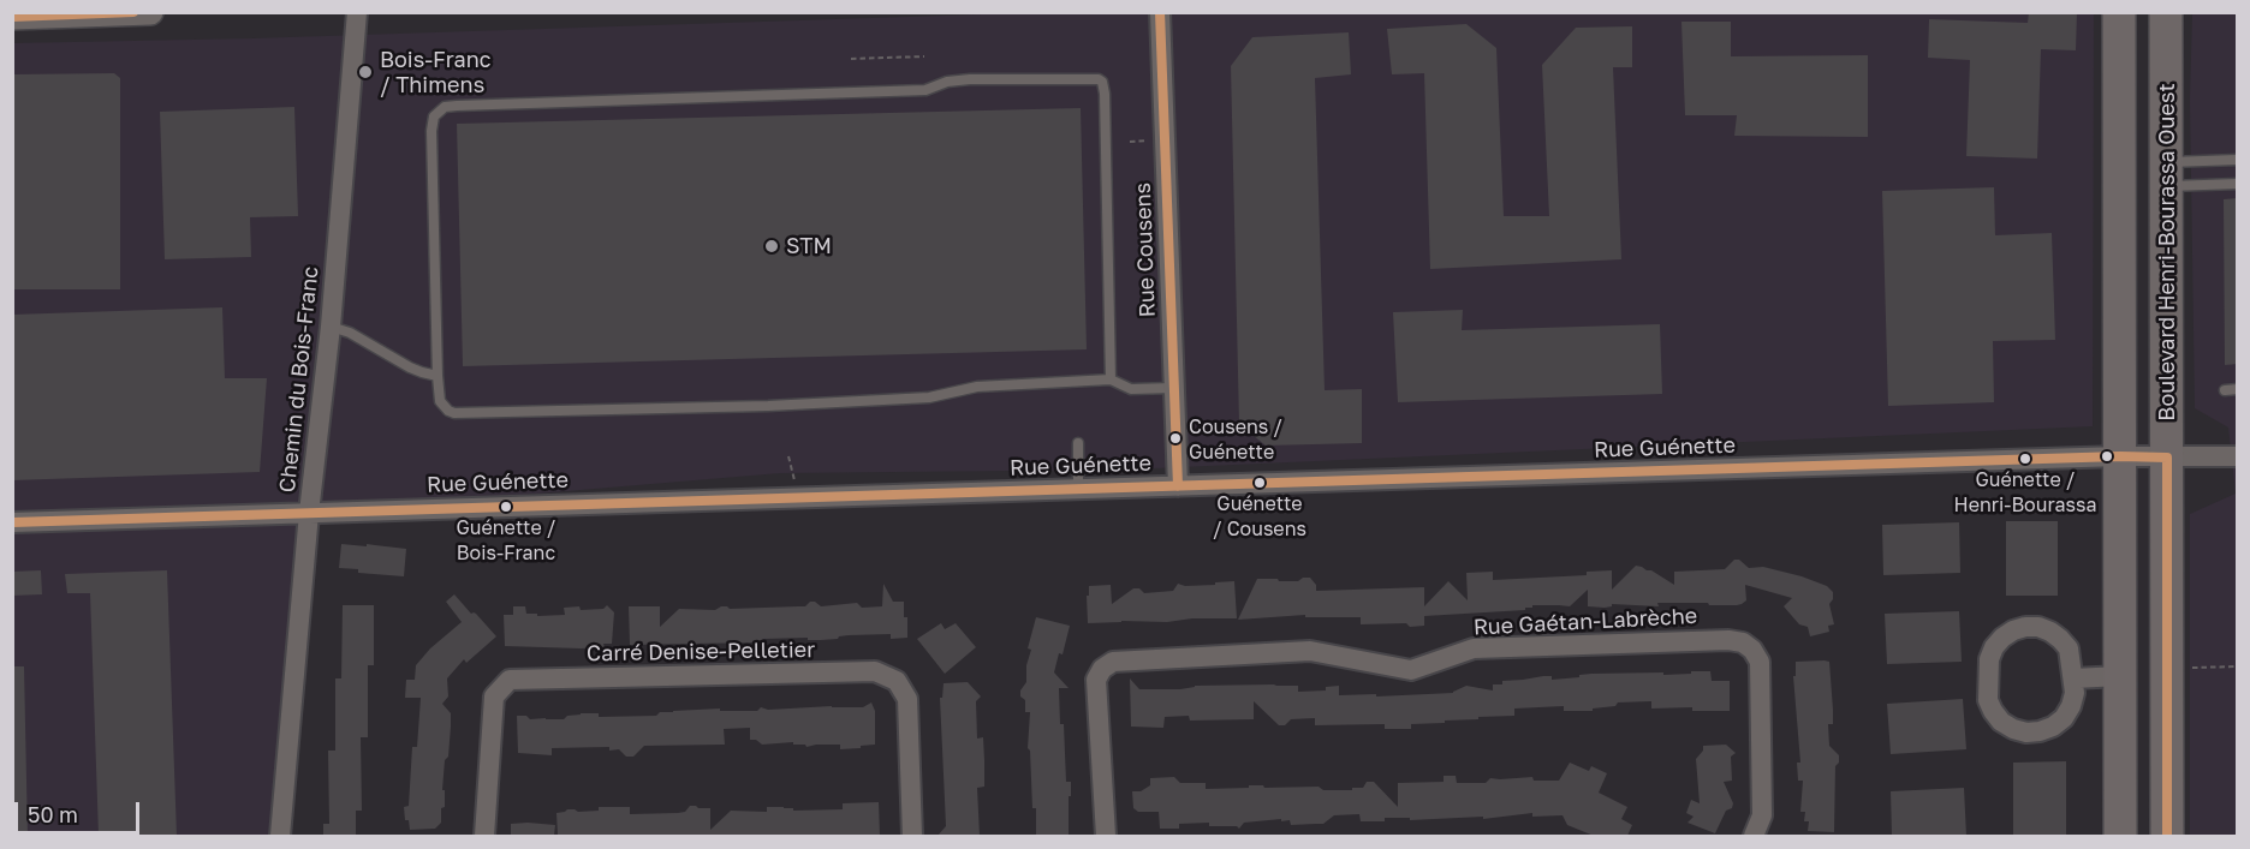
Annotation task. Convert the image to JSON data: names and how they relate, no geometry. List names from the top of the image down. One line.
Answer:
{"streets":{"main road":["Boulevard Henri-Bourassa Ouest"],"street":["Rue Cousens","Chemin du Bois-Franc","Rue Guénette","Rue Gaétan-Labrèche","Carré Denise-Pelletier"]},"crossings":[["Rue Cousens","Rue Guénette"],["Boulevard Henri-Bourassa Ouest","Rue Guénette"],["Chemin du Bois-Franc","Rue Guénette"]],"places":["Bois-Franc / Thimens","STM","Cousens / Guénette","Guénette / Henri-Bourassa","Guénette / Cousens","Guénette / Bois-Franc"],"scale_bar":"50 m"}
